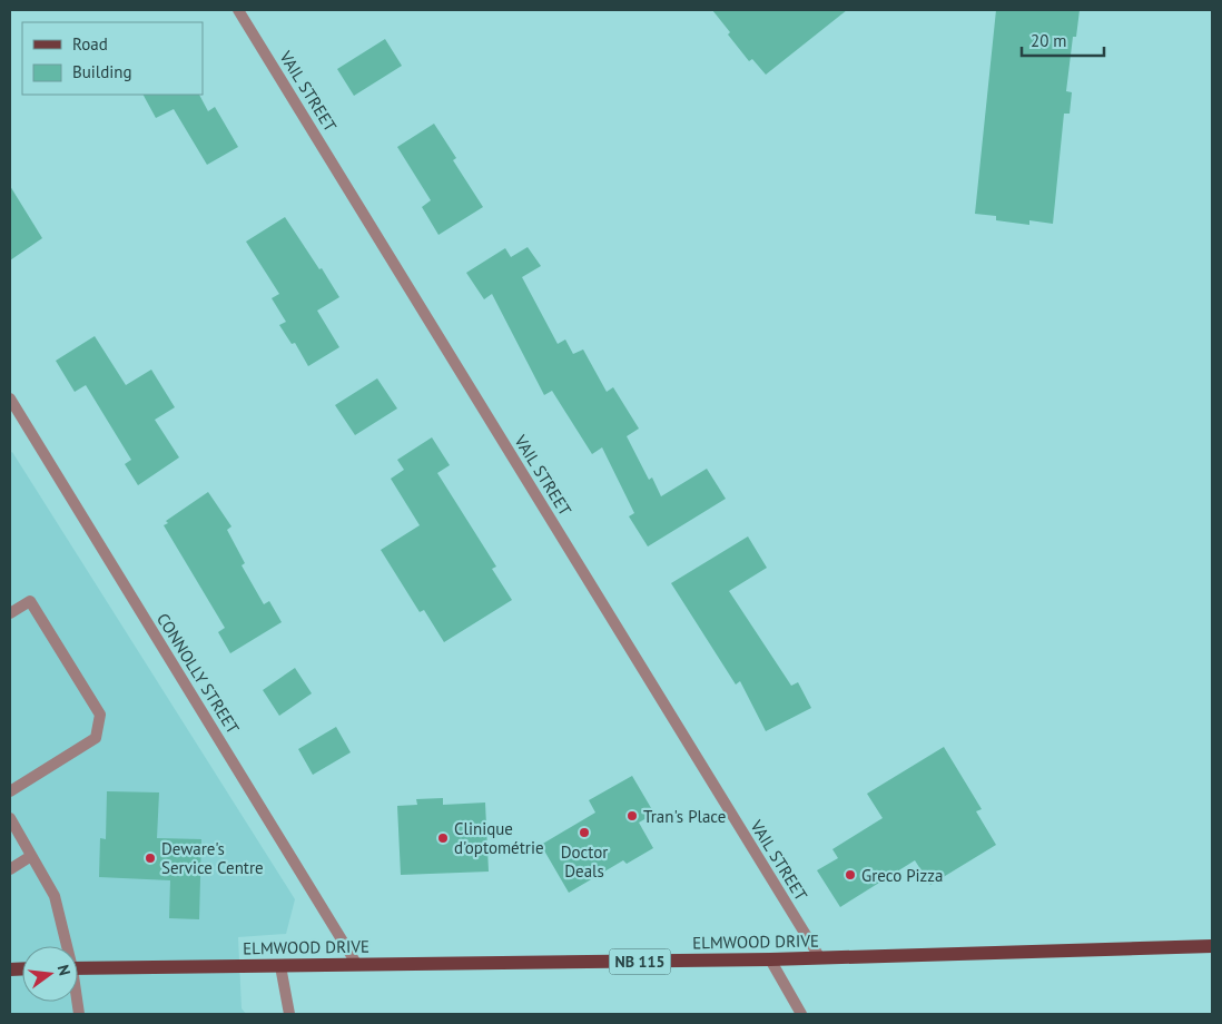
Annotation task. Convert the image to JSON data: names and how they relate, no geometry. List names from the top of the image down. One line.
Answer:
{"streets":{"main road":["ELMWOOD DRIVE","NB 115"],"street":["VAIL STREET","CONNOLLY STREET"]},"crossings":[["VAIL STREET","ELMWOOD DRIVE"],["CONNOLLY STREET","ELMWOOD DRIVE"]],"places":["Tran's Place","Doctor Deals","Clinique d'optométrie","Deware's Service Centre","Greco Pizza"],"legend":["Road","Building"],"scale_bar":"20 m","north":"right"}
